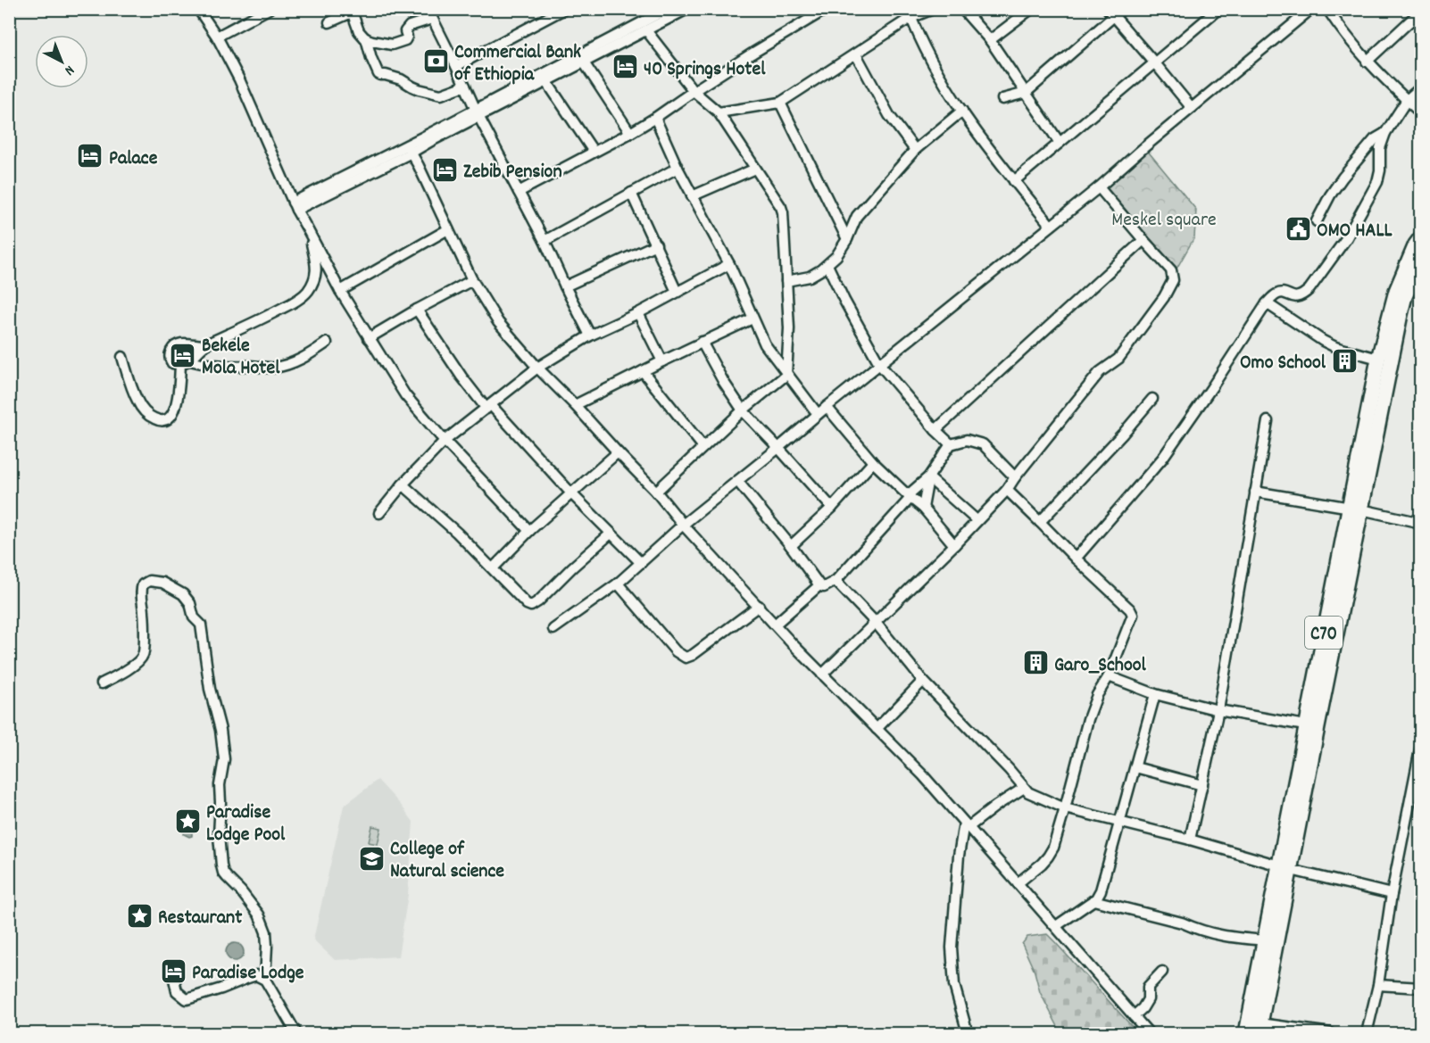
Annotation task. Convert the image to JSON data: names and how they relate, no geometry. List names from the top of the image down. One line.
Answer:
{"streets":{"highway":["C70"]},"parks":["Meskel square"],"places":{"bank":["Commercial Bank of Ethiopia"],"hotel":["40 Springs Hotel","Palace","Zebib Pension","Bekele Mola Hotel","Paradise Lodge"],"public building":["OMO HALL"],"building":["Omo School","Garo_School"],"place":["Paradise Lodge Pool","Restaurant"],"school or university":["College of Natural science"]},"north":"bottom right"}
